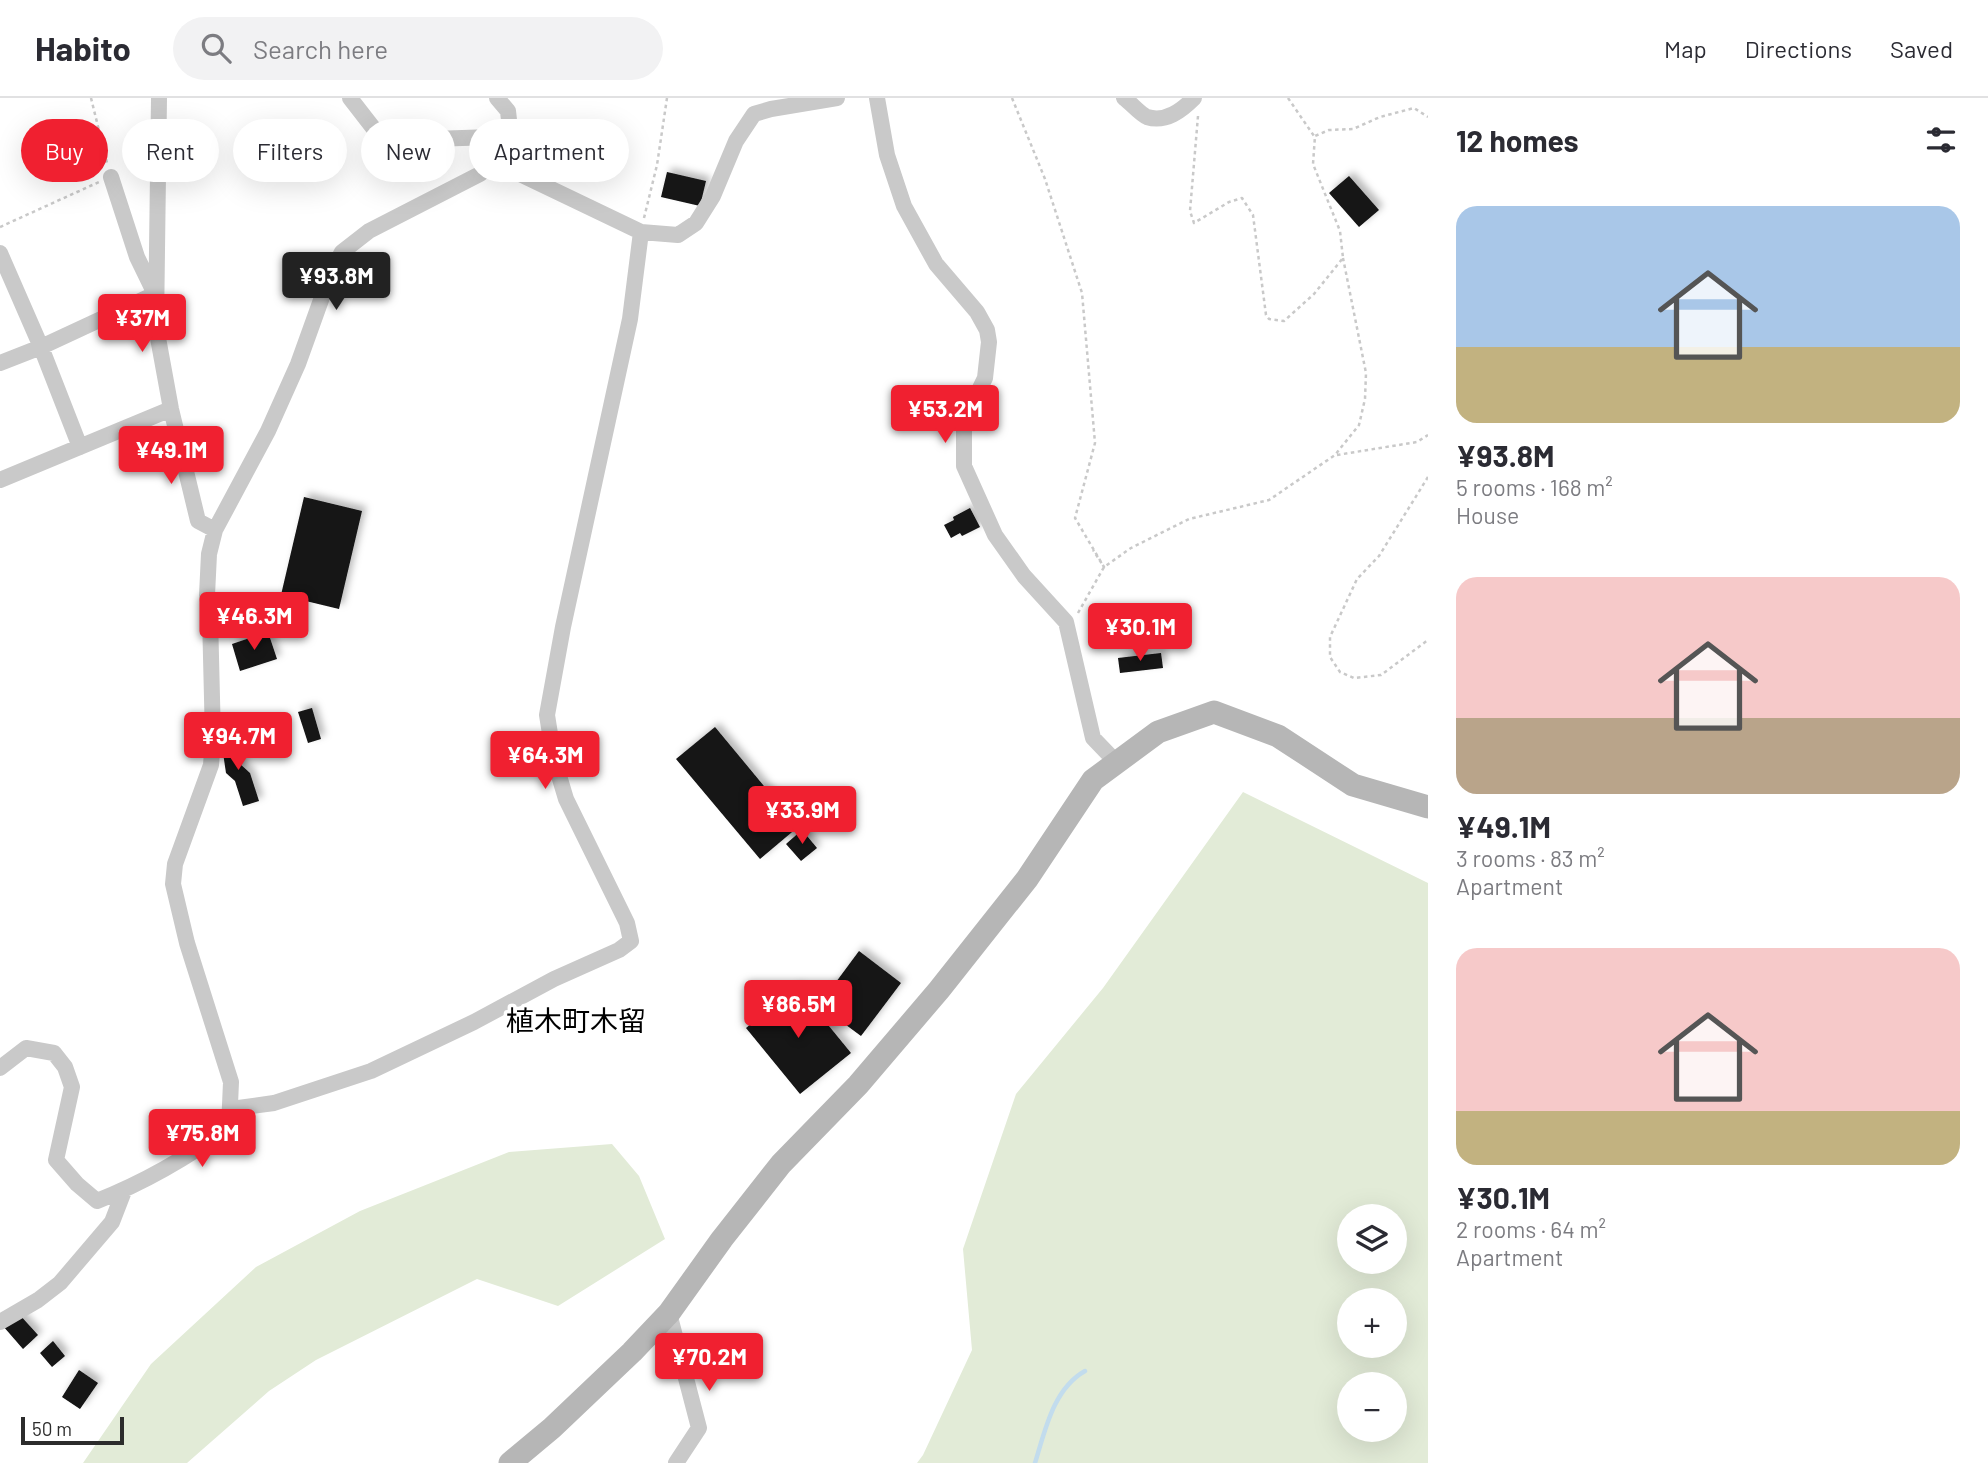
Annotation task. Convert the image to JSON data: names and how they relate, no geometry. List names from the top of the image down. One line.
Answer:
{"districts":["植木町木留"],"scale_bar":"50 m","page":{"header":"Habito","search":"Search here","nav":["Map","Directions","Saved"],"heading":"12 homes","chip":["Buy","Rent","Filters","New","Apartment"],"list":[{"name":"¥93.8M","note":"5 rooms · 168 m² · House"},{"name":"¥49.1M","note":"3 rooms · 83 m² · Apartment"},{"name":"¥30.1M","note":"2 rooms · 64 m² · Apartment"}],"price":["¥93.8M","¥37M","¥53.2M","¥49.1M","¥46.3M","¥30.1M","¥94.7M","¥64.3M","¥33.9M","¥86.5M","¥75.8M","¥70.2M"],"map_buttons":["+","−"],"scale":"50 m"}}
